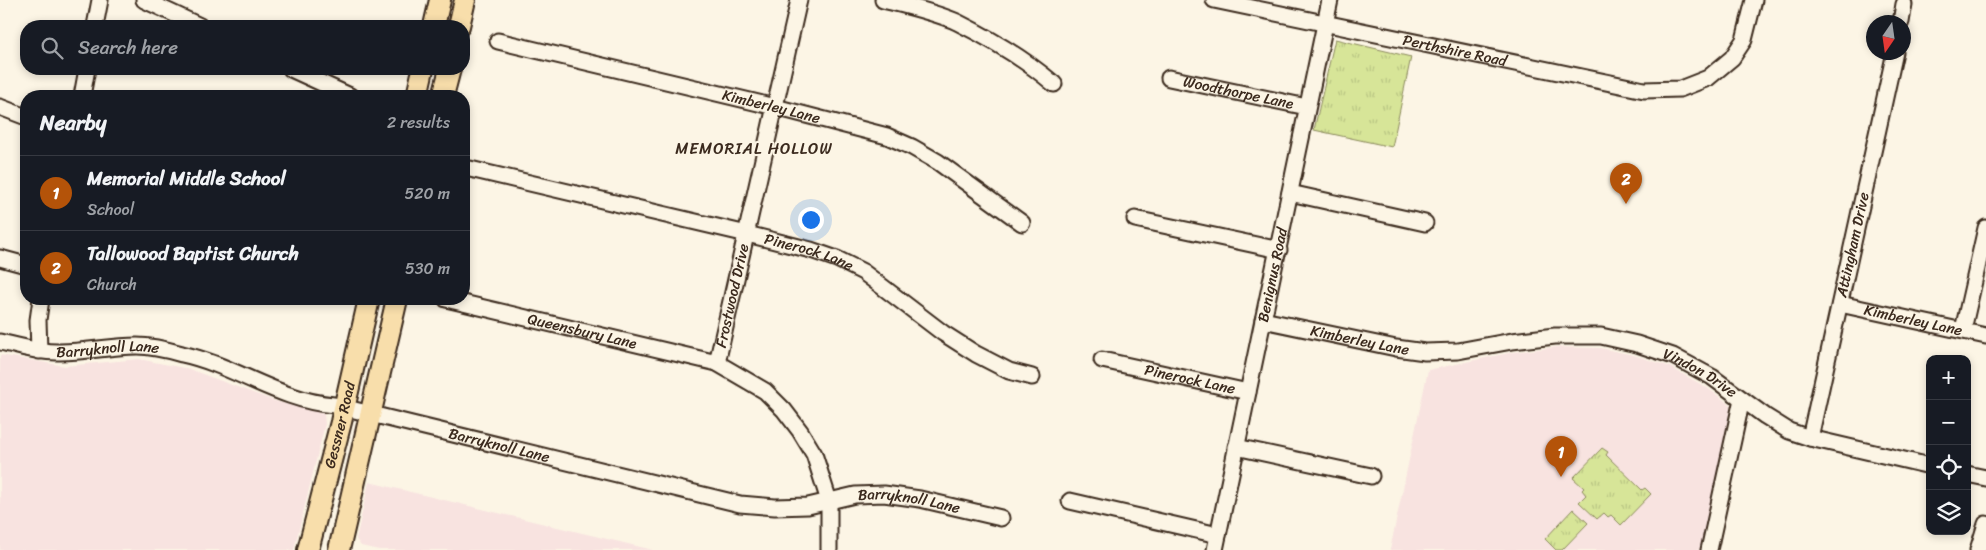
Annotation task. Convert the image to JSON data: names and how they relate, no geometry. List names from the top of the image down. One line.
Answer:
{"streets":{"main road":["Gessner Road"],"street":["Perthshire Road","Woodthorpe Lane","Kimberley Lane","Attingham Drive","Pinerock Lane","Benignus Road","Frostwood Drive","Queensbury Lane","Barryknoll Lane","Vindon Drive"]},"crossings":[["Perthshire Road","Benignus Road"],["Woodthorpe Lane","Benignus Road"],["Kimberley Lane","Attingham Drive"],["Kimberley Lane","Benignus Road"],["Kimberley Lane","Frostwood Drive"],["Kimberley Lane","Vindon Drive"],["Attingham Drive","Vindon Drive"],["Pinerock Lane","Benignus Road"],["Pinerock Lane","Frostwood Drive"],["Frostwood Drive","Queensbury Lane"],["Frostwood Drive","Barryknoll Lane"],["Barryknoll Lane","Gessner Road"]],"districts":["MEMORIAL HOLLOW"],"north":"bottom","page":{"search":"Search here","heading":["Nearby","2 results"],"list":[{"mark":"1","name":"Memorial Middle School","note":"School","value":"520 m"},{"mark":"2","name":"Tallowood Baptist Church","note":"Church","value":"530 m"}],"pins":["2","1"],"map_buttons":["+","−"]}}
